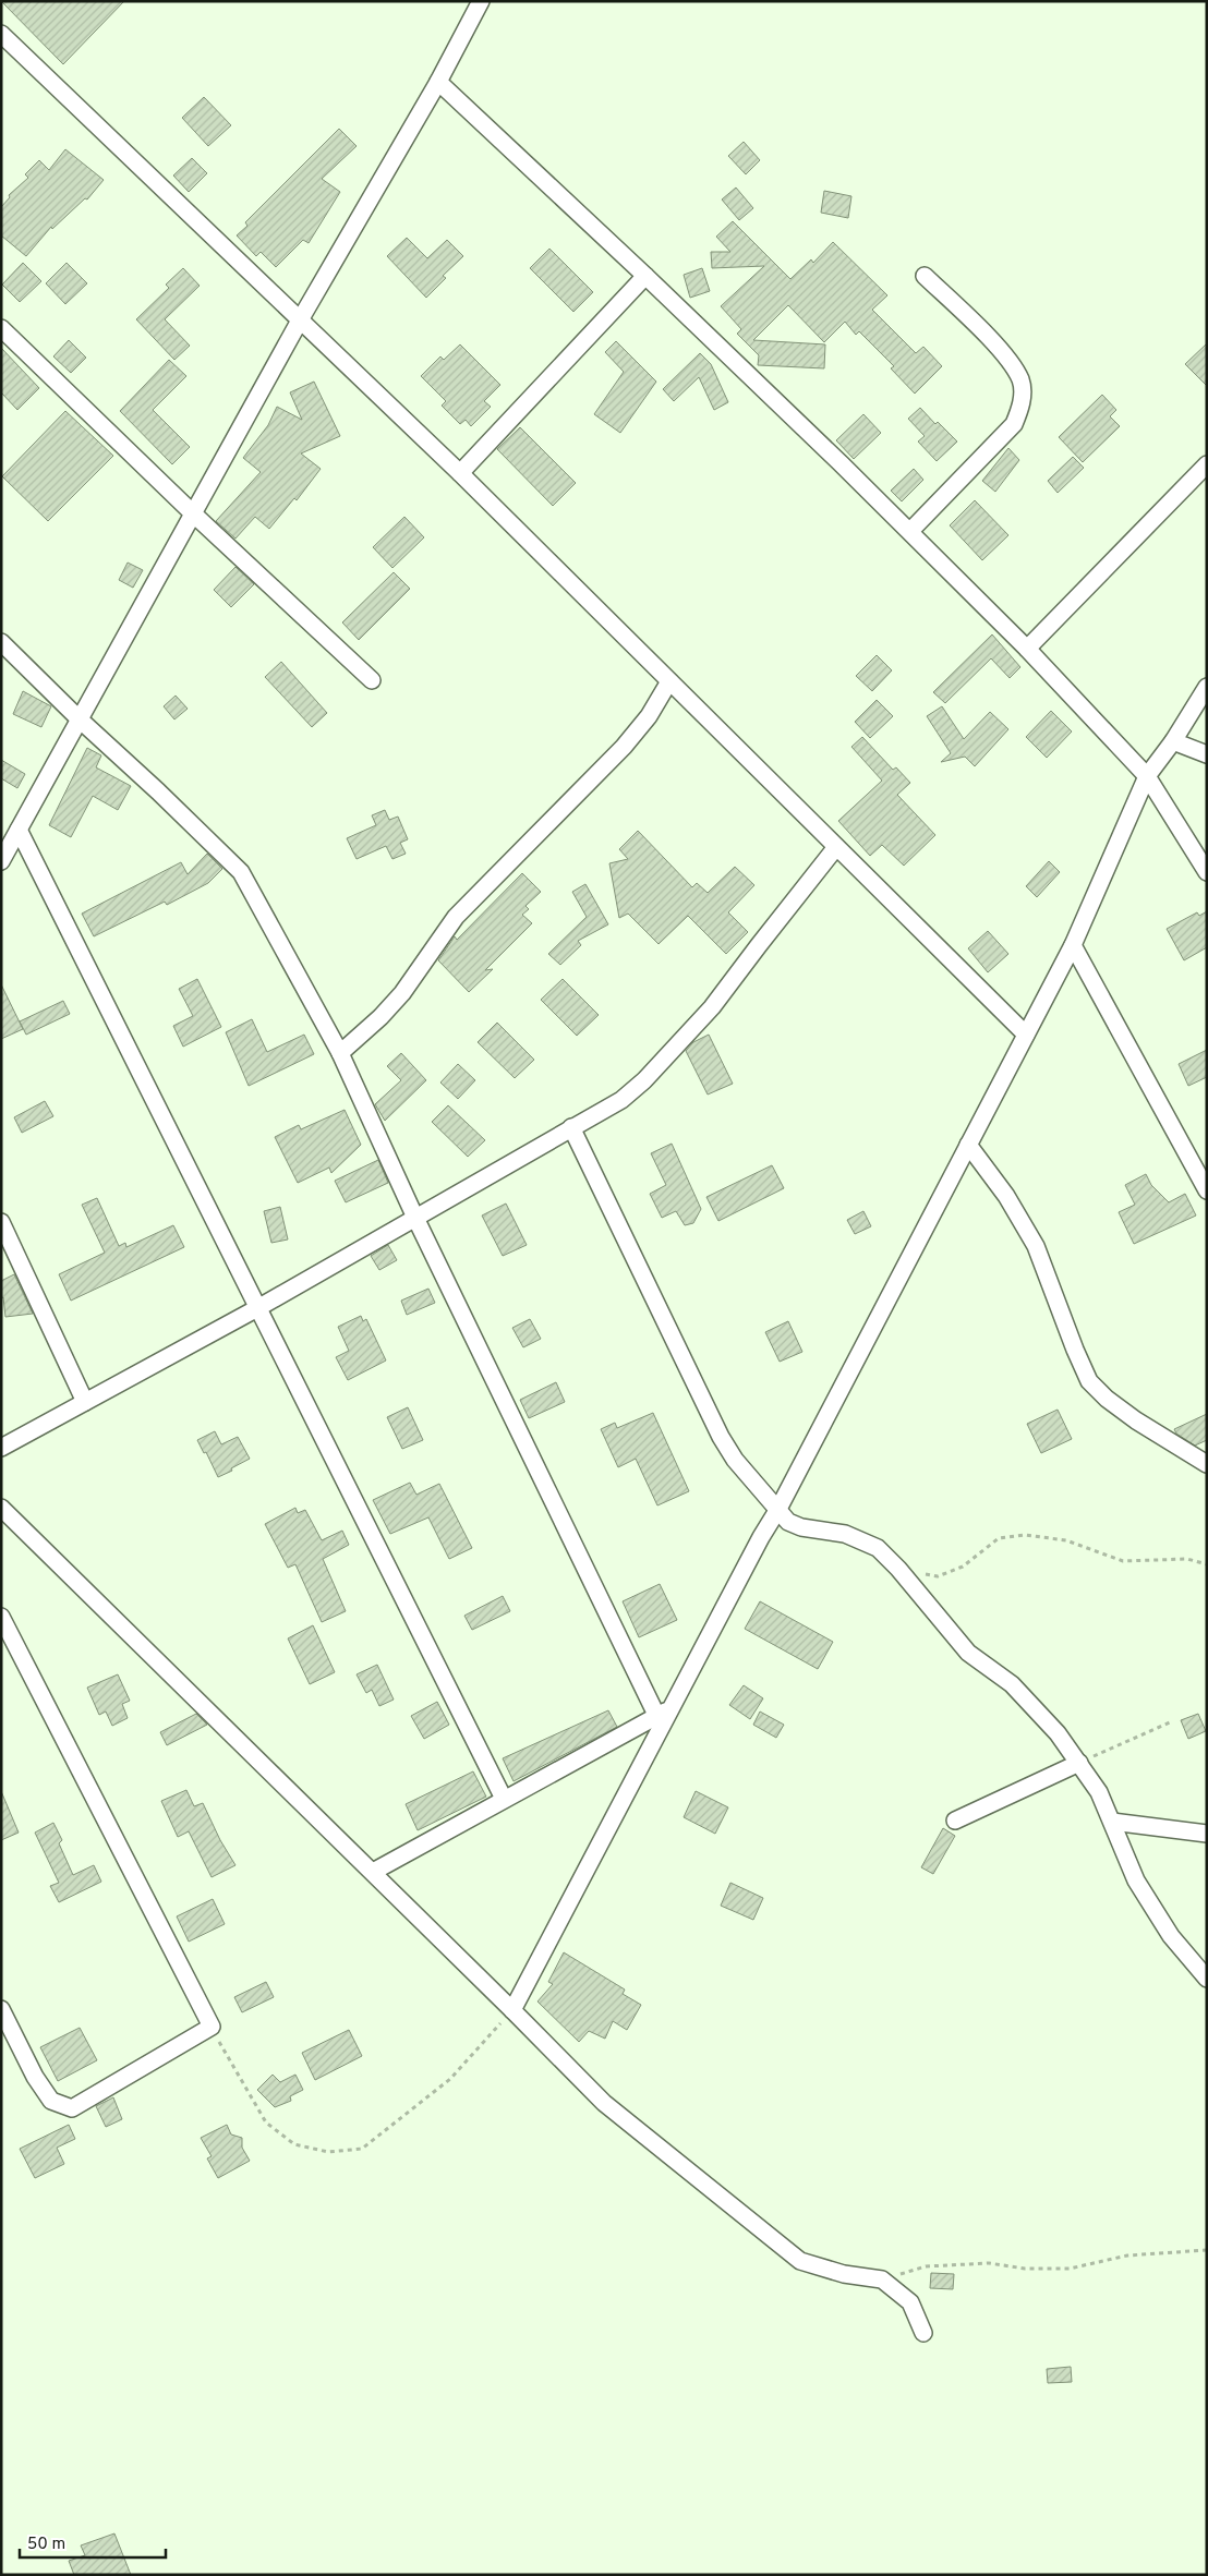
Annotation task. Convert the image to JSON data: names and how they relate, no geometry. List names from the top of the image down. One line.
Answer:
{"scale_bar":"50 m"}
